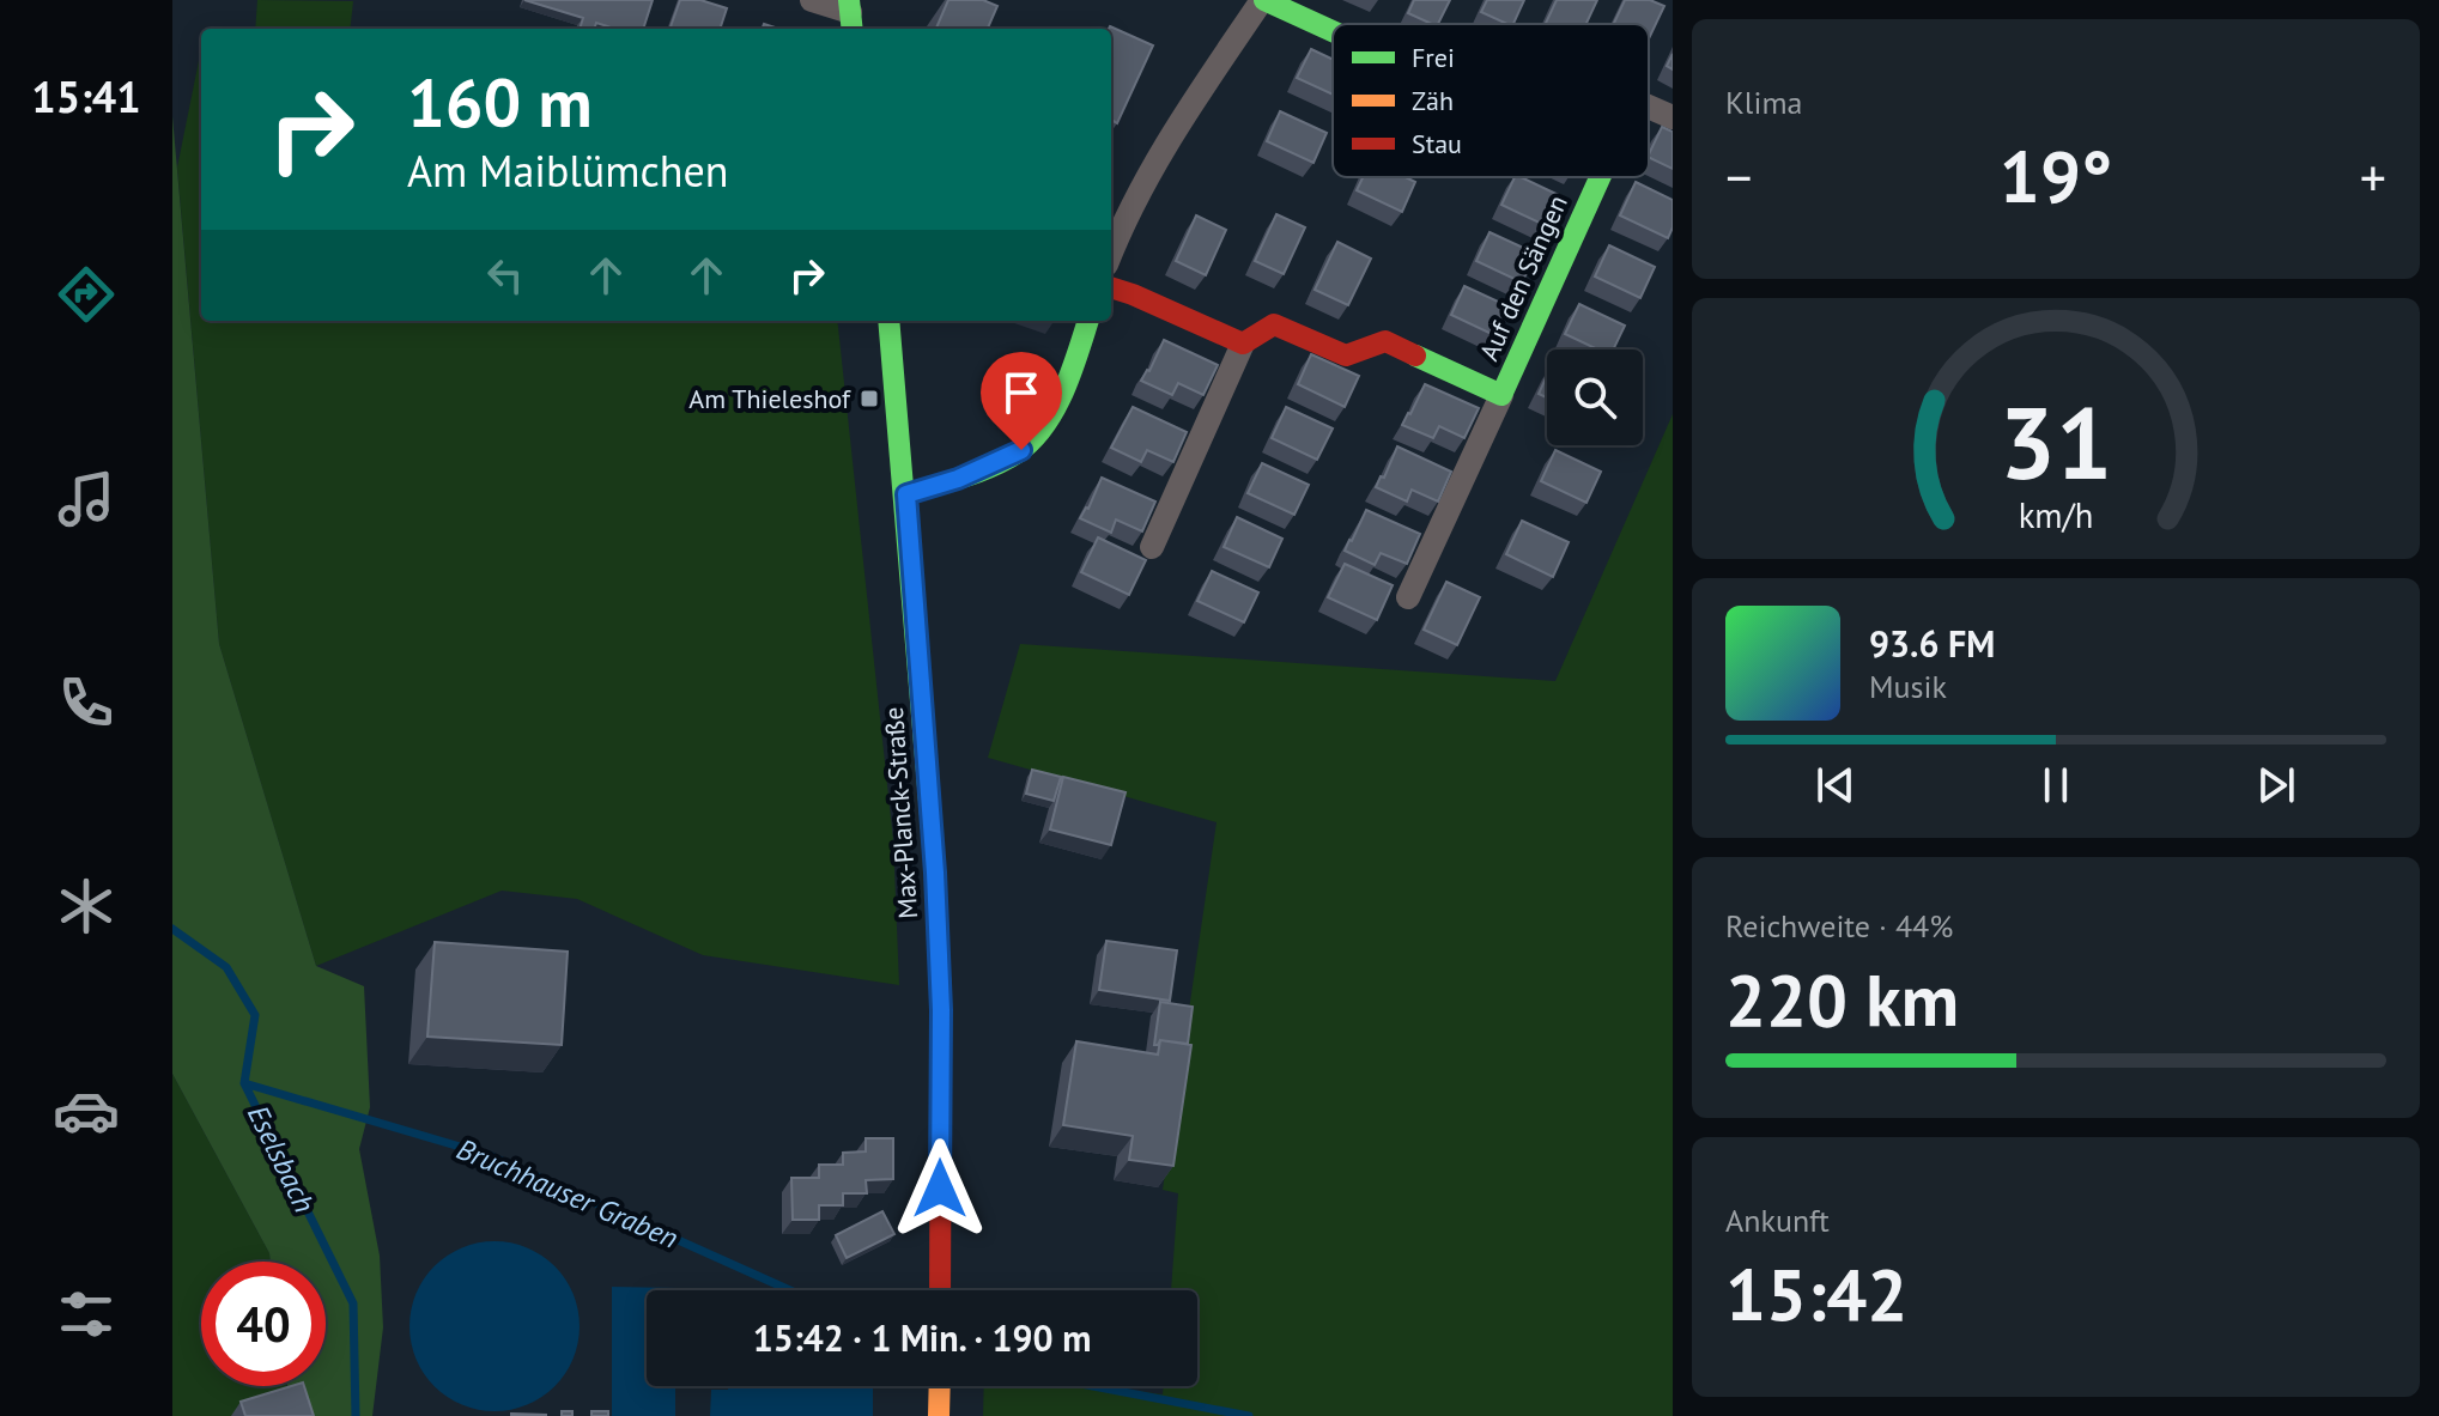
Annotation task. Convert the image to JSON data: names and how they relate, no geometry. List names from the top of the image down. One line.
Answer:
{"streets":{"street":["Auf den Sängen","Max-Planck-Straße"]},"water":["Eselsbach","Bruchhauser Graben"],"places":{"transit":["Am Thieleshof"]},"legend":["Frei","Zäh","Stau"],"page":{"tabs":"15:41","tile":["Klima",["Reichweite · 44%","220 km"],["Ankunft","15:42"]],"turn":["160 m","Am Maiblümchen"],"heat":["−","19°","+"],"song":["93.6 FM","Musik"],"limit":"40","trip":"15:42 · 1 Min. · 190 m","gauge":["31","km/h"]}}
